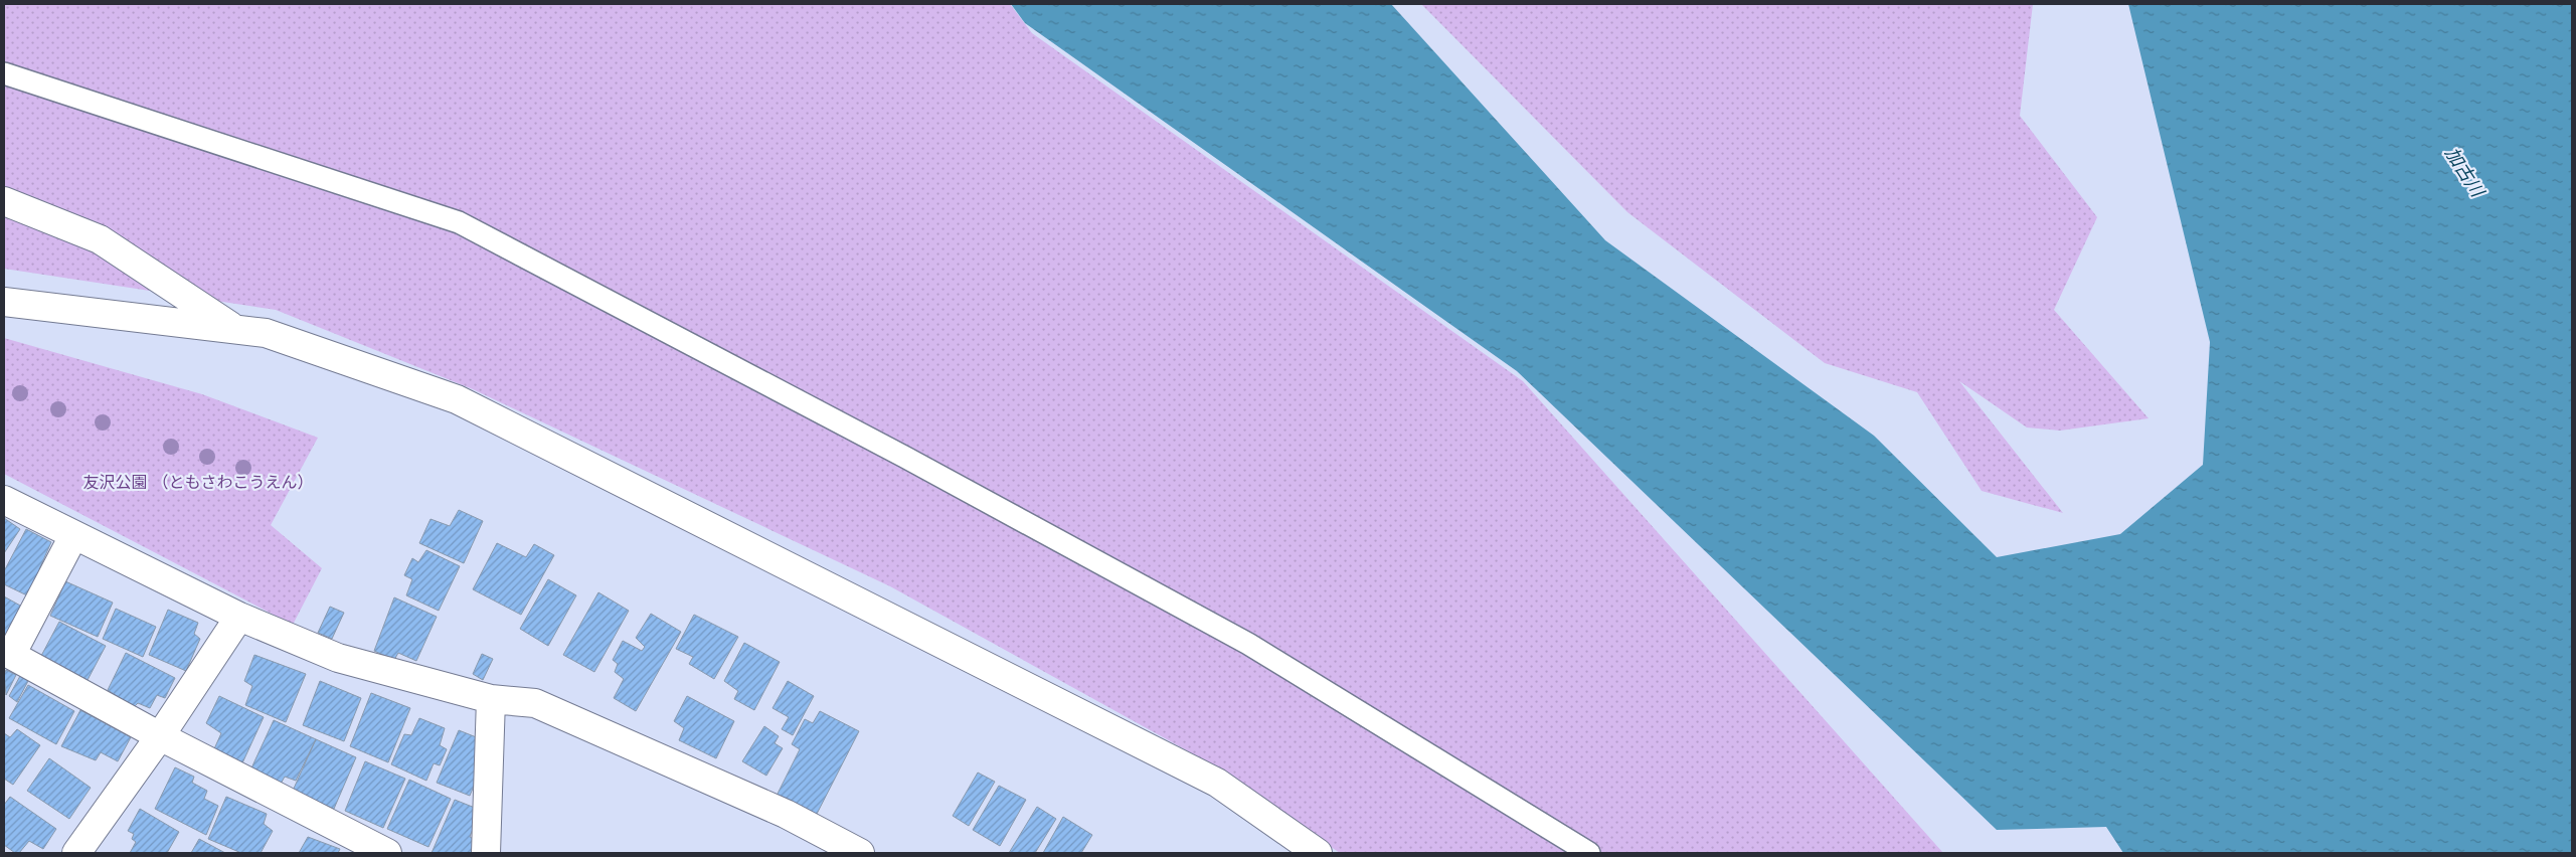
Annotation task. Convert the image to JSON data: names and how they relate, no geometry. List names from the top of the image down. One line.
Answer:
{"water":["加古川"],"parks":["友沢公園 （ともさわこうえん）"]}
